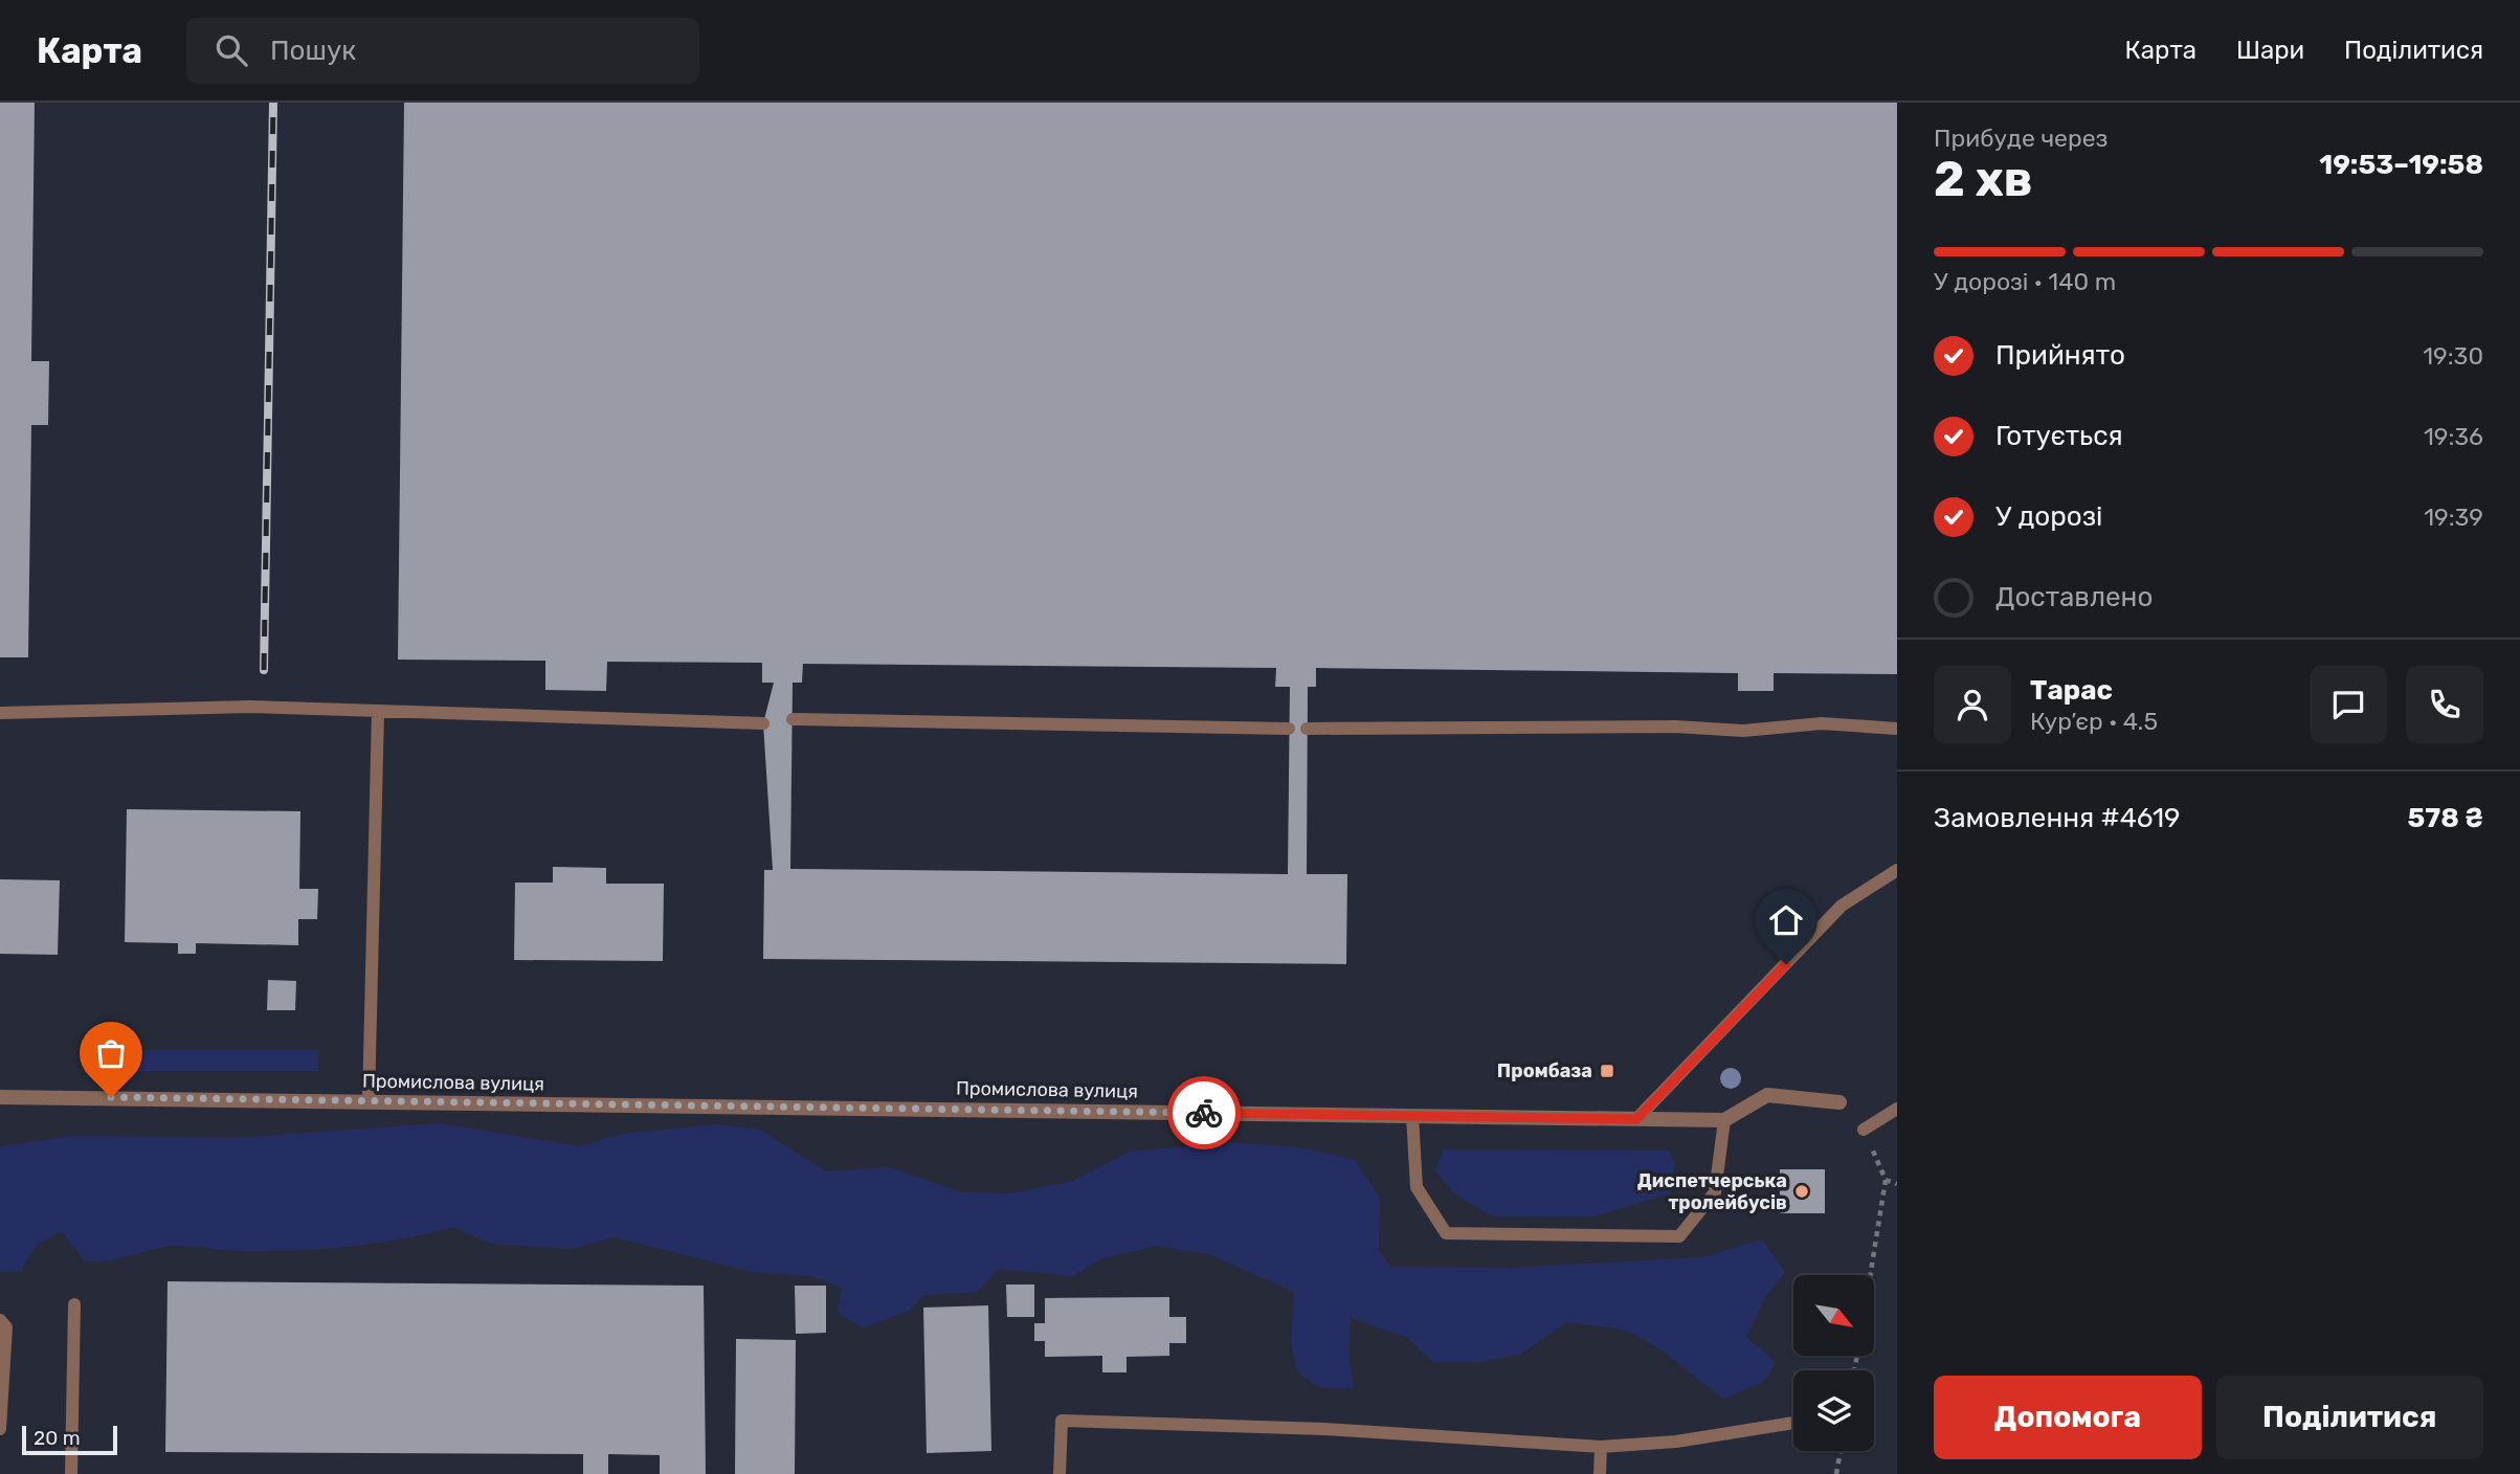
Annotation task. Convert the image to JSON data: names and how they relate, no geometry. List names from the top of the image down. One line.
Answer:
{"streets":{"street":["Промислова вулиця"]},"places":{"transit":["Промбаза"],"other":["Диспетчерська тролейбусів"]},"scale_bar":"20 m","north":"bottom right","page":{"header":"Карта","search":"Пошук","nav":["Карта","Шари","Поділитися"],"heading":["2 хв","Прибуде через","19:53–19:58"],"panel":["Тарас","Кур’єр · 4.5","Замовлення #4619","578 ₴"],"bar":"У дорозі · 140 m","list":[["Прийнято","19:30"],["Готується","19:36"],["У дорозі","19:39"],"Доставлено"],"buttons":["Допомога","Поділитися"],"scale":"20 m"}}
